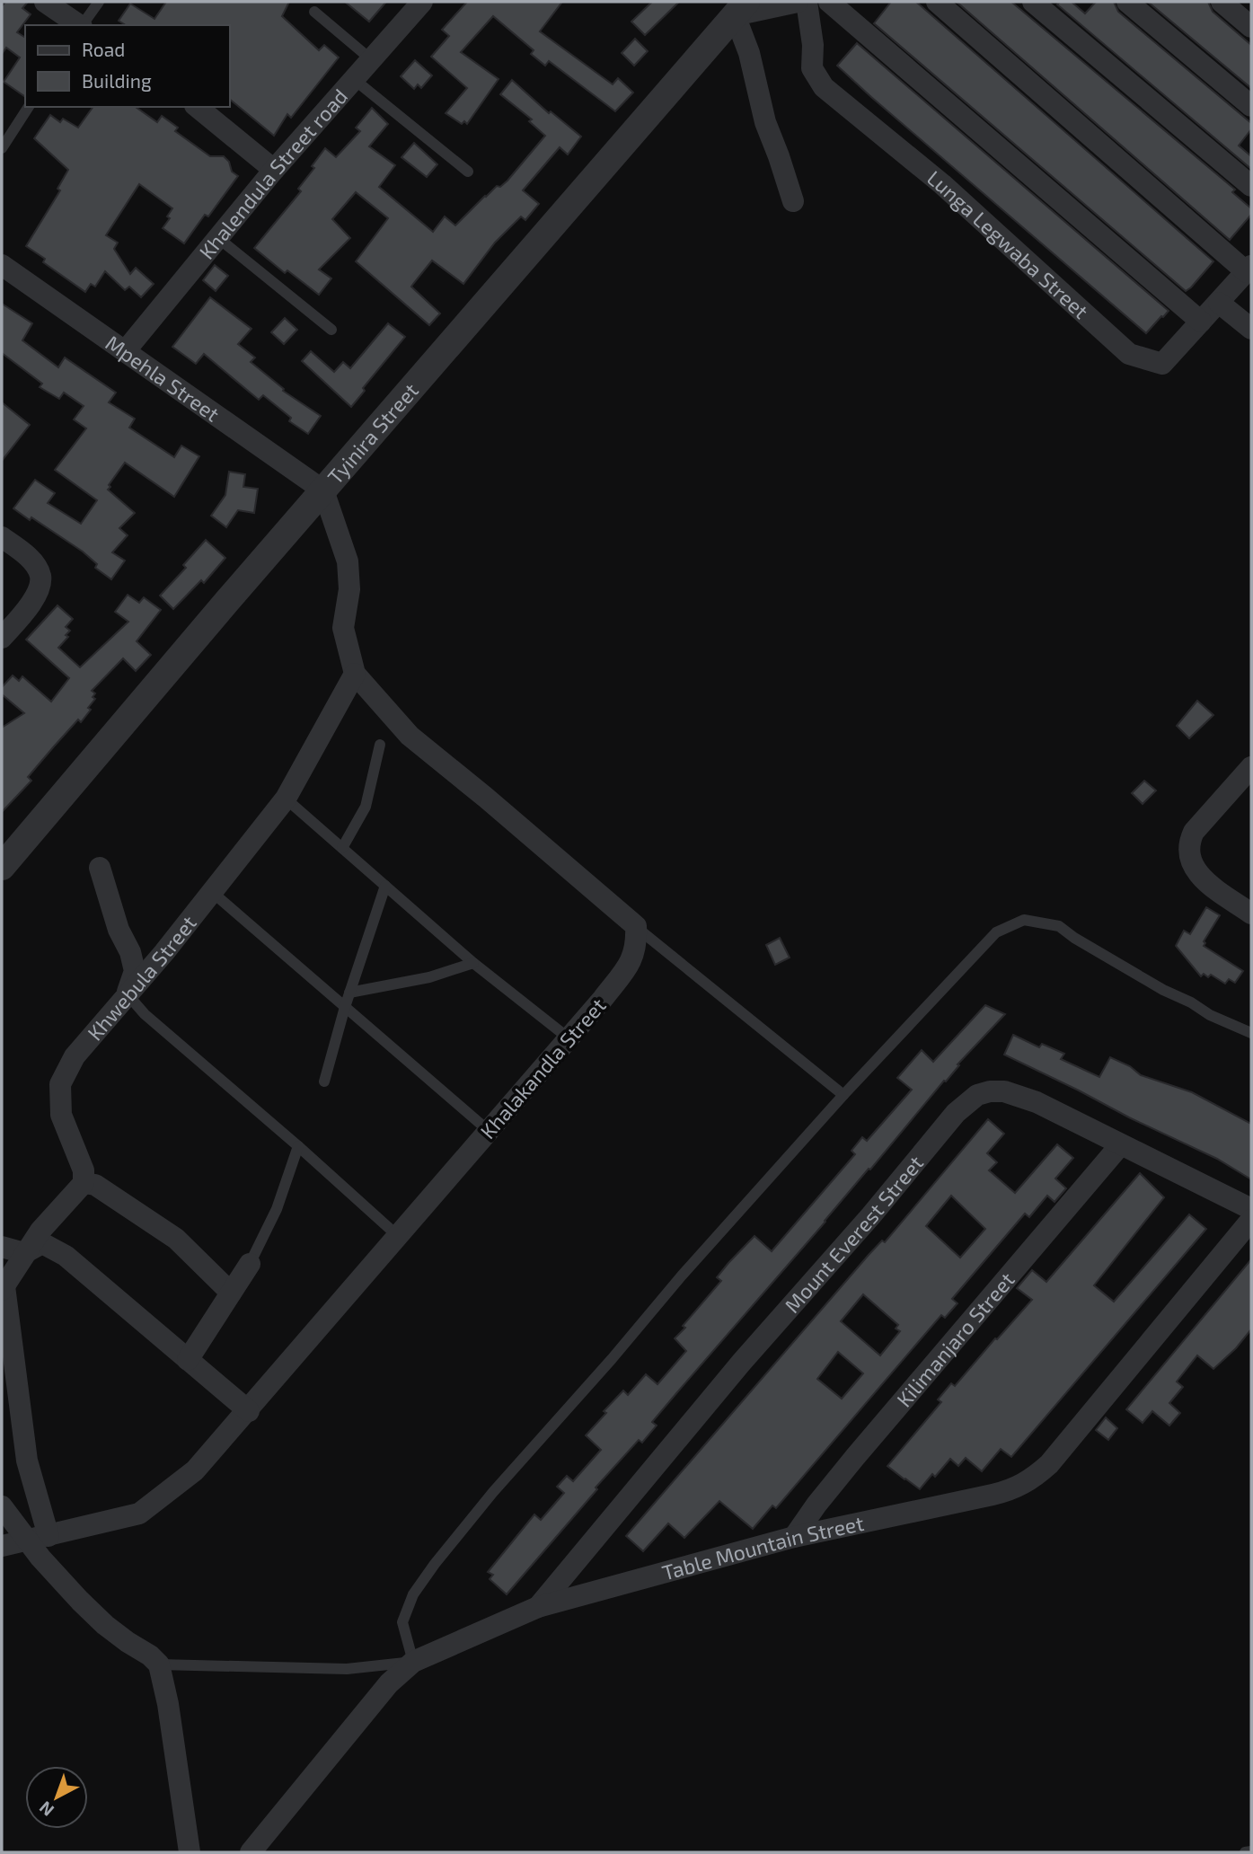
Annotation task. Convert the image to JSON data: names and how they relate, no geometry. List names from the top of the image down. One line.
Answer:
{"streets":{"street":["Khalendula Street road","Lunga Legwaba Street","Mpehla Street","Tyinira Street","Khwebula Street","Khalakandla Street","Mount Everest Street","Kilimanjaro Street","Table Mountain Street"]},"crossings":[["Khalendula Street road","Mpehla Street"],["Mpehla Street","Tyinira Street"],["Mount Everest Street","Kilimanjaro Street"],["Mount Everest Street","Table Mountain Street"],["Kilimanjaro Street","Table Mountain Street"]],"legend":["Road","Building"],"north":"bottom left"}
